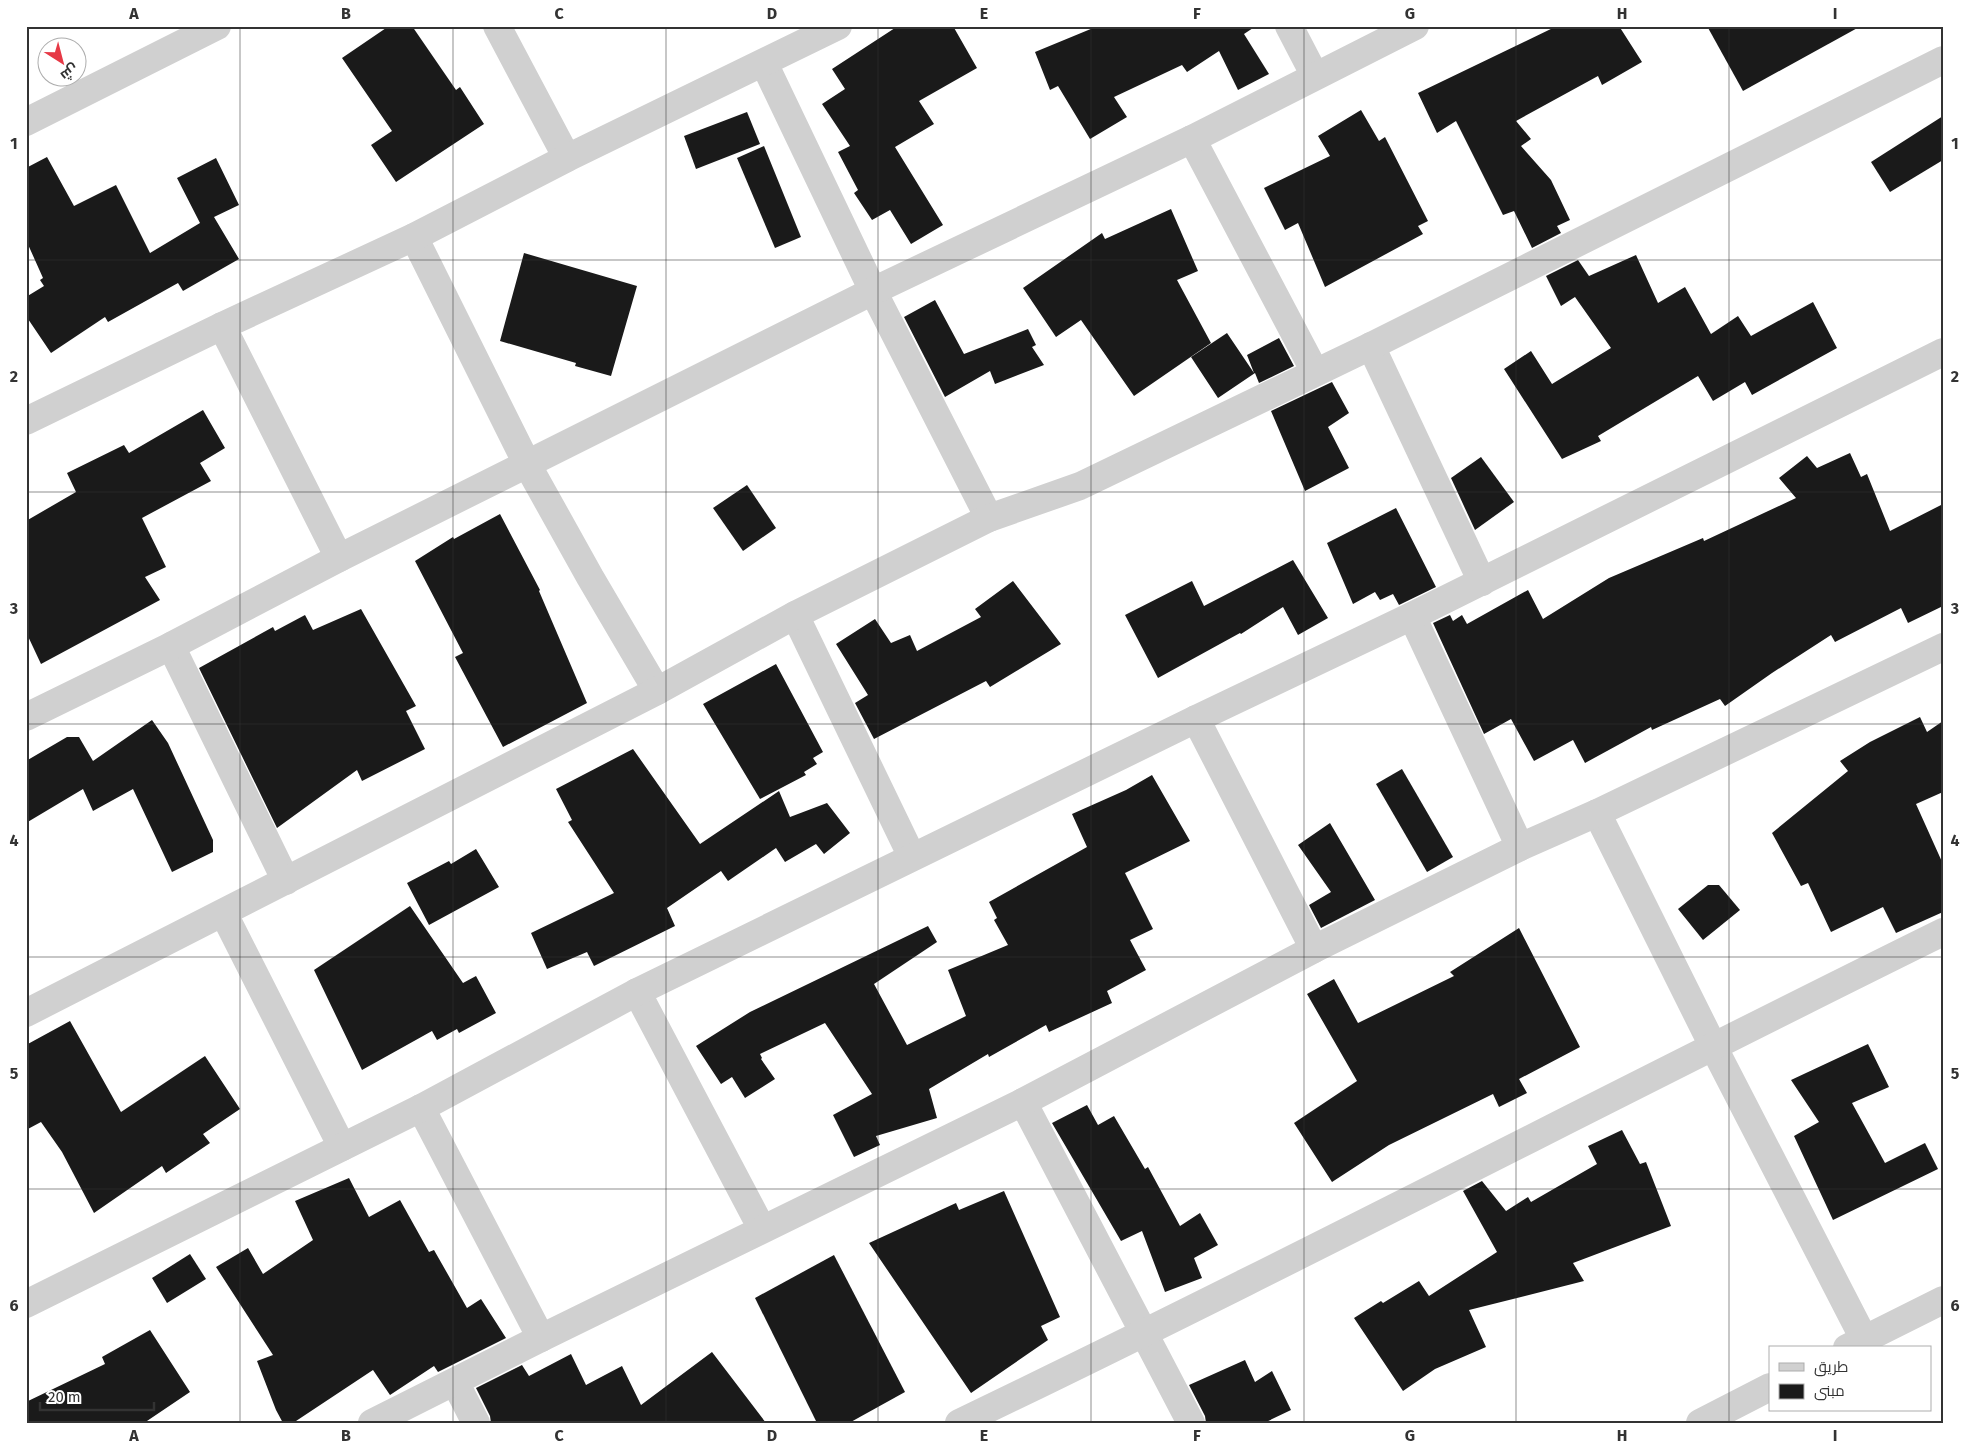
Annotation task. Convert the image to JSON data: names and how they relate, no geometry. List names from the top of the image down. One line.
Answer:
{"legend":["طريق","مبنى"],"scale_bar":"20 m","north":"bottom right","grid":{"columns":["A","B","C","D","E","F","G","H","I"],"rows":["1","2","3","4","5","6"]}}
